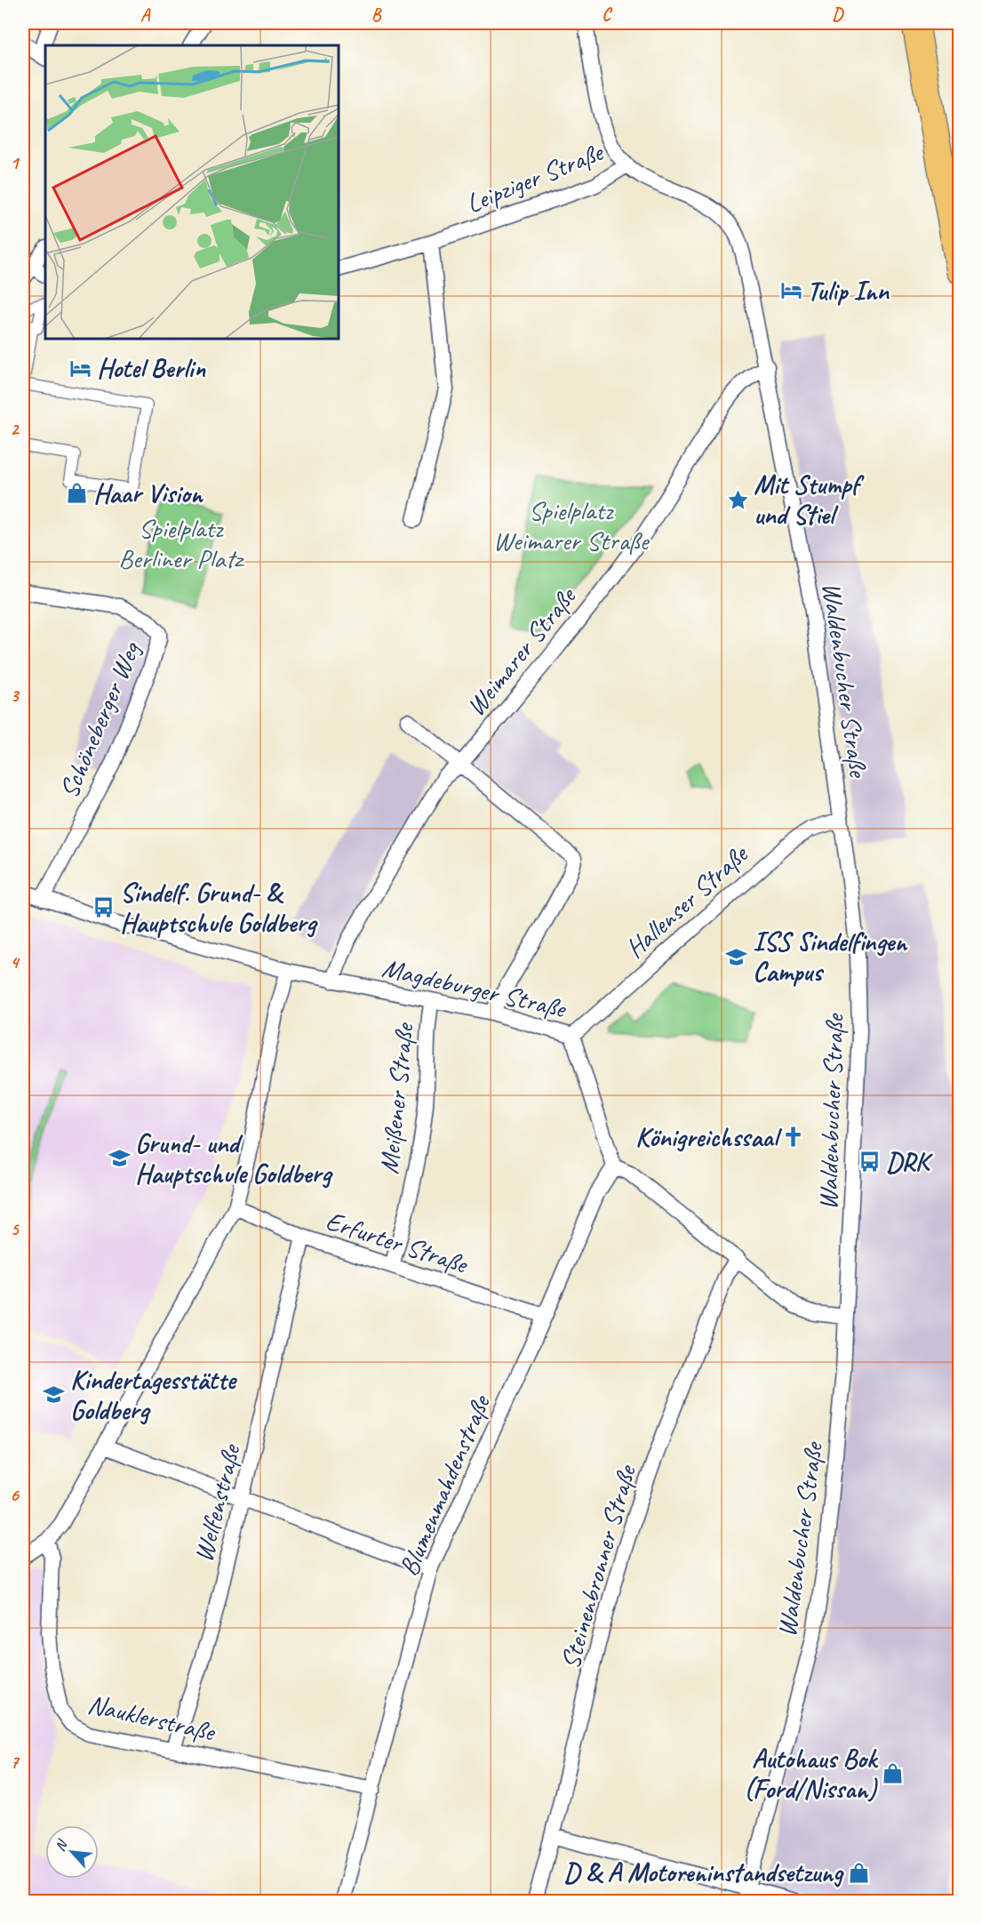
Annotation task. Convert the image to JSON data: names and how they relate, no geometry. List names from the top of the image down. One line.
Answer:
{"streets":{"street":["Leipziger Straße","Weimarer Straße","Waldenbucher Straße","Schöneberger Weg","Hallenser Straße","Magdeburger Straße","Meißener Straße","Erfurter Straße","Blumenmahdenstraße","Welfenstraße","Steinenbronner Straße","Nauklerstraße"]},"crossings":[["Leipziger Straße","Waldenbucher Straße"],["Weimarer Straße","Waldenbucher Straße"],["Weimarer Straße","Magdeburger Straße"],["Waldenbucher Straße","Hallenser Straße"],["Schöneberger Weg","Magdeburger Straße"],["Hallenser Straße","Magdeburger Straße"],["Magdeburger Straße","Meißener Straße"],["Magdeburger Straße","Blumenmahdenstraße"],["Meißener Straße","Erfurter Straße"],["Erfurter Straße","Blumenmahdenstraße"],["Erfurter Straße","Welfenstraße"],["Blumenmahdenstraße","Nauklerstraße"],["Welfenstraße","Nauklerstraße"]],"parks":["Spielplatz Weimarer Straße","Spielplatz Berliner Platz"],"places":{"hotel":["Tulip Inn","Hotel Berlin"],"shop":["Haar Vision","Autohaus Bok (Ford/Nissan)","D & A Motoreninstandsetzung"],"place":["Mit Stumpf und Stiel"],"bus stop":["Sindelf. Grund- & Hauptschule Goldberg","DRK"],"school or university":["ISS Sindelfingen Campus","Grund- und Hauptschule Goldberg","Kindertagesstätte Goldberg"],"church":["Königreichssaal"]},"north":"top left","grid":{"columns":["A","B","C","D"],"rows":["1","2","3","4","5","6","7"]}}
